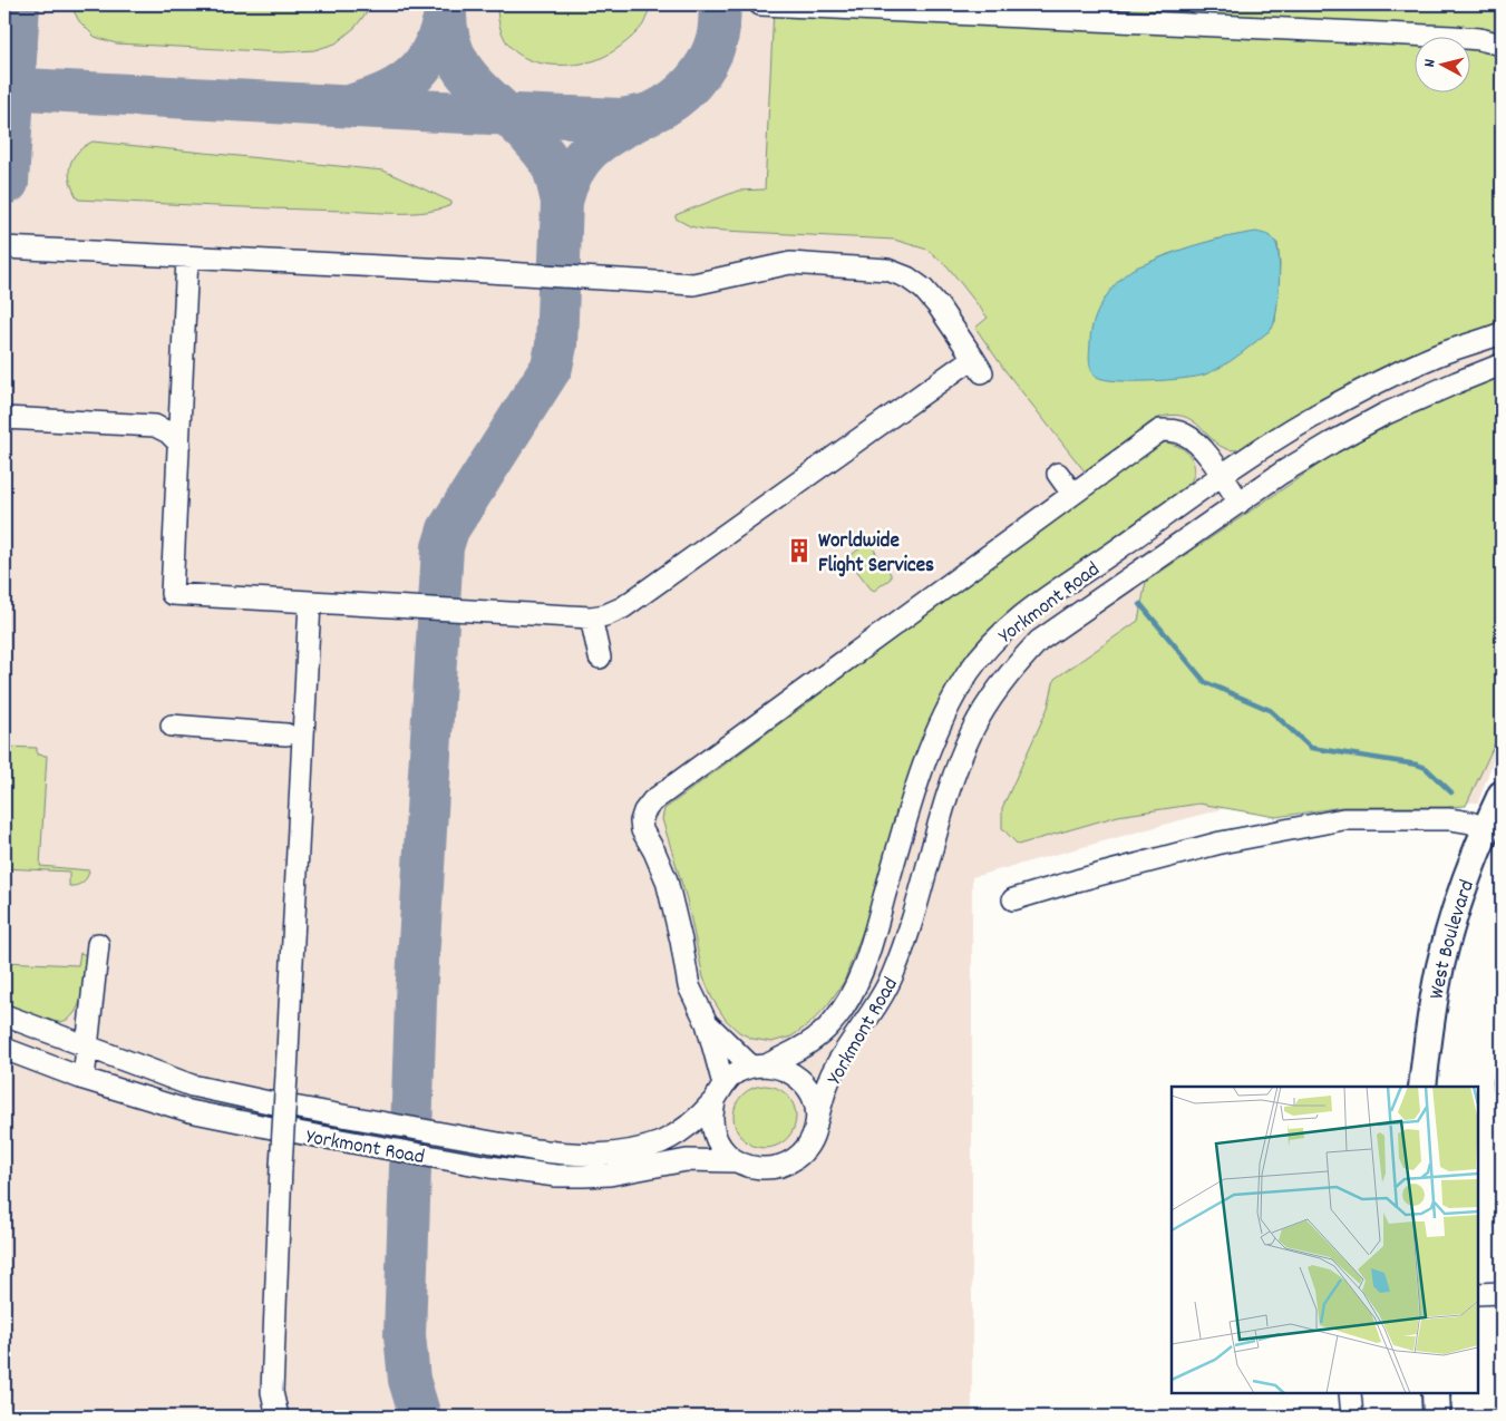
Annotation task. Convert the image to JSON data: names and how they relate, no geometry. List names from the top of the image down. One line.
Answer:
{"streets":{"main road":["West Boulevard"],"street":["Yorkmont Road"]},"places":{"building":["Worldwide Flight Services"]},"north":"left"}
